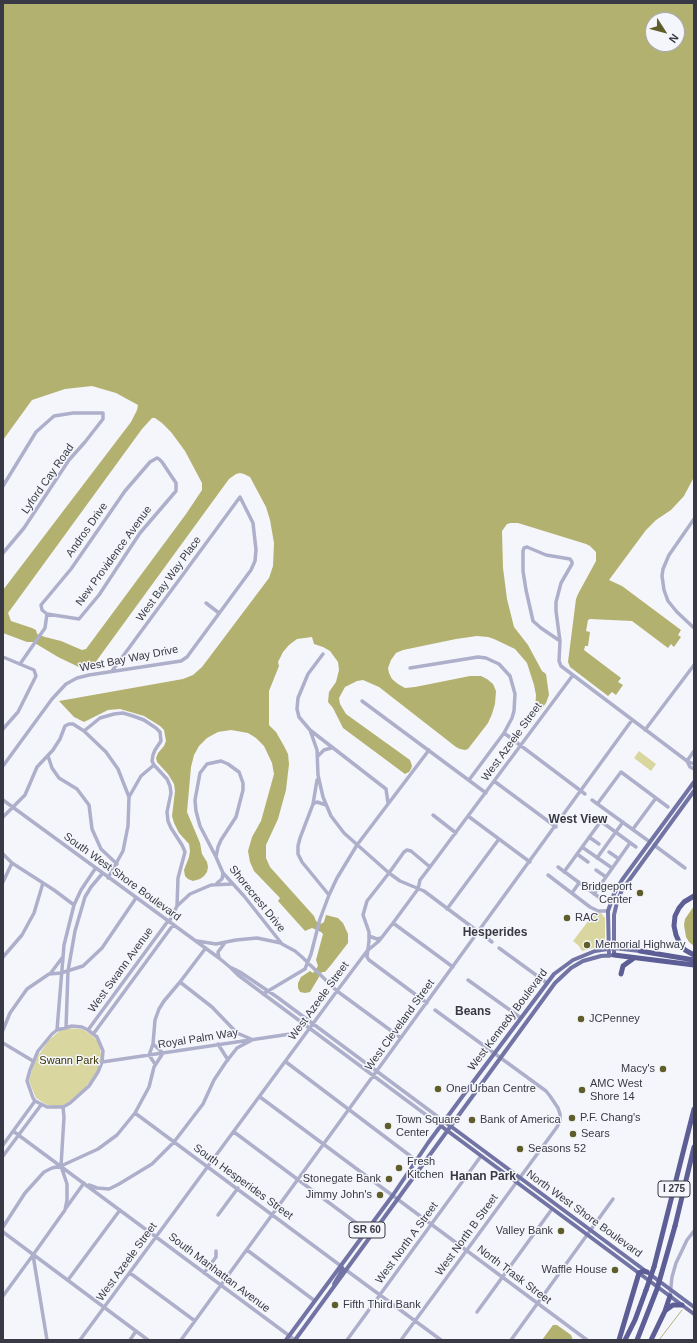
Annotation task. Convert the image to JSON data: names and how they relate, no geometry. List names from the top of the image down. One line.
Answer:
{"streets":{"highway":["I 275","SR 60"],"main road":["West Kennedy Boulevard","North West Shore Boulevard"],"street":["Lyford Cay Road","Andros Drive","New Providence Avenue","West Bay Way Place","West Bay Way Drive","West Azeele Street","South West Shore Boulevard","Shorecrest Drive","West Swann Avenue","West Cleveland Street","Royal Palm Way","South Hesperides Street","West North B Street","West North A Street","South Manhattan Avenue","North Trask Street"]},"crossings":[["Andros Drive","New Providence Avenue"],["West Bay Way Place","West Bay Way Drive"],["West Azeele Street","South West Shore Boulevard"],["West Azeele Street","Shorecrest Drive"],["West Azeele Street","South Hesperides Street"],["West Azeele Street","South Manhattan Avenue"],["West Azeele Street","North Trask Street"],["South West Shore Boulevard","West Swann Avenue"],["South West Shore Boulevard","West Kennedy Boulevard"],["South West Shore Boulevard","West Cleveland Street"],["South West Shore Boulevard","North West Shore Boulevard"],["Shorecrest Drive","West Swann Avenue"],["Shorecrest Drive","West Cleveland Street"],["West Swann Avenue","Royal Palm Way"],["West Kennedy Boulevard","South Hesperides Street"],["West Kennedy Boulevard","North West Shore Boulevard"],["West Kennedy Boulevard","SR 60"],["West Kennedy Boulevard","West North B Street"],["West Kennedy Boulevard","South Manhattan Avenue"],["West Kennedy Boulevard","North Trask Street"],["West Cleveland Street","South Hesperides Street"],["West Cleveland Street","South Manhattan Avenue"],["West Cleveland Street","North Trask Street"],["North West Shore Boulevard","West North B Street"],["North West Shore Boulevard","West North A Street"],["West North B Street","North Trask Street"],["West North A Street","North Trask Street"]],"districts":["West View","Hesperides","Beans","Hanan Park"],"parks":["Swann Park"],"places":["Bridgeport Center","RAC","Memorial Highway","JCPenney","Macy's","One Urban Centre","AMC West Shore 14","P.F. Chang's","Bank of America","Town Square Center","Sears","Seasons 52","Fresh Kitchen","Stonegate Bank","Jimmy John's","Valley Bank","Waffle House","Fifth Third Bank"],"north":"bottom right"}
